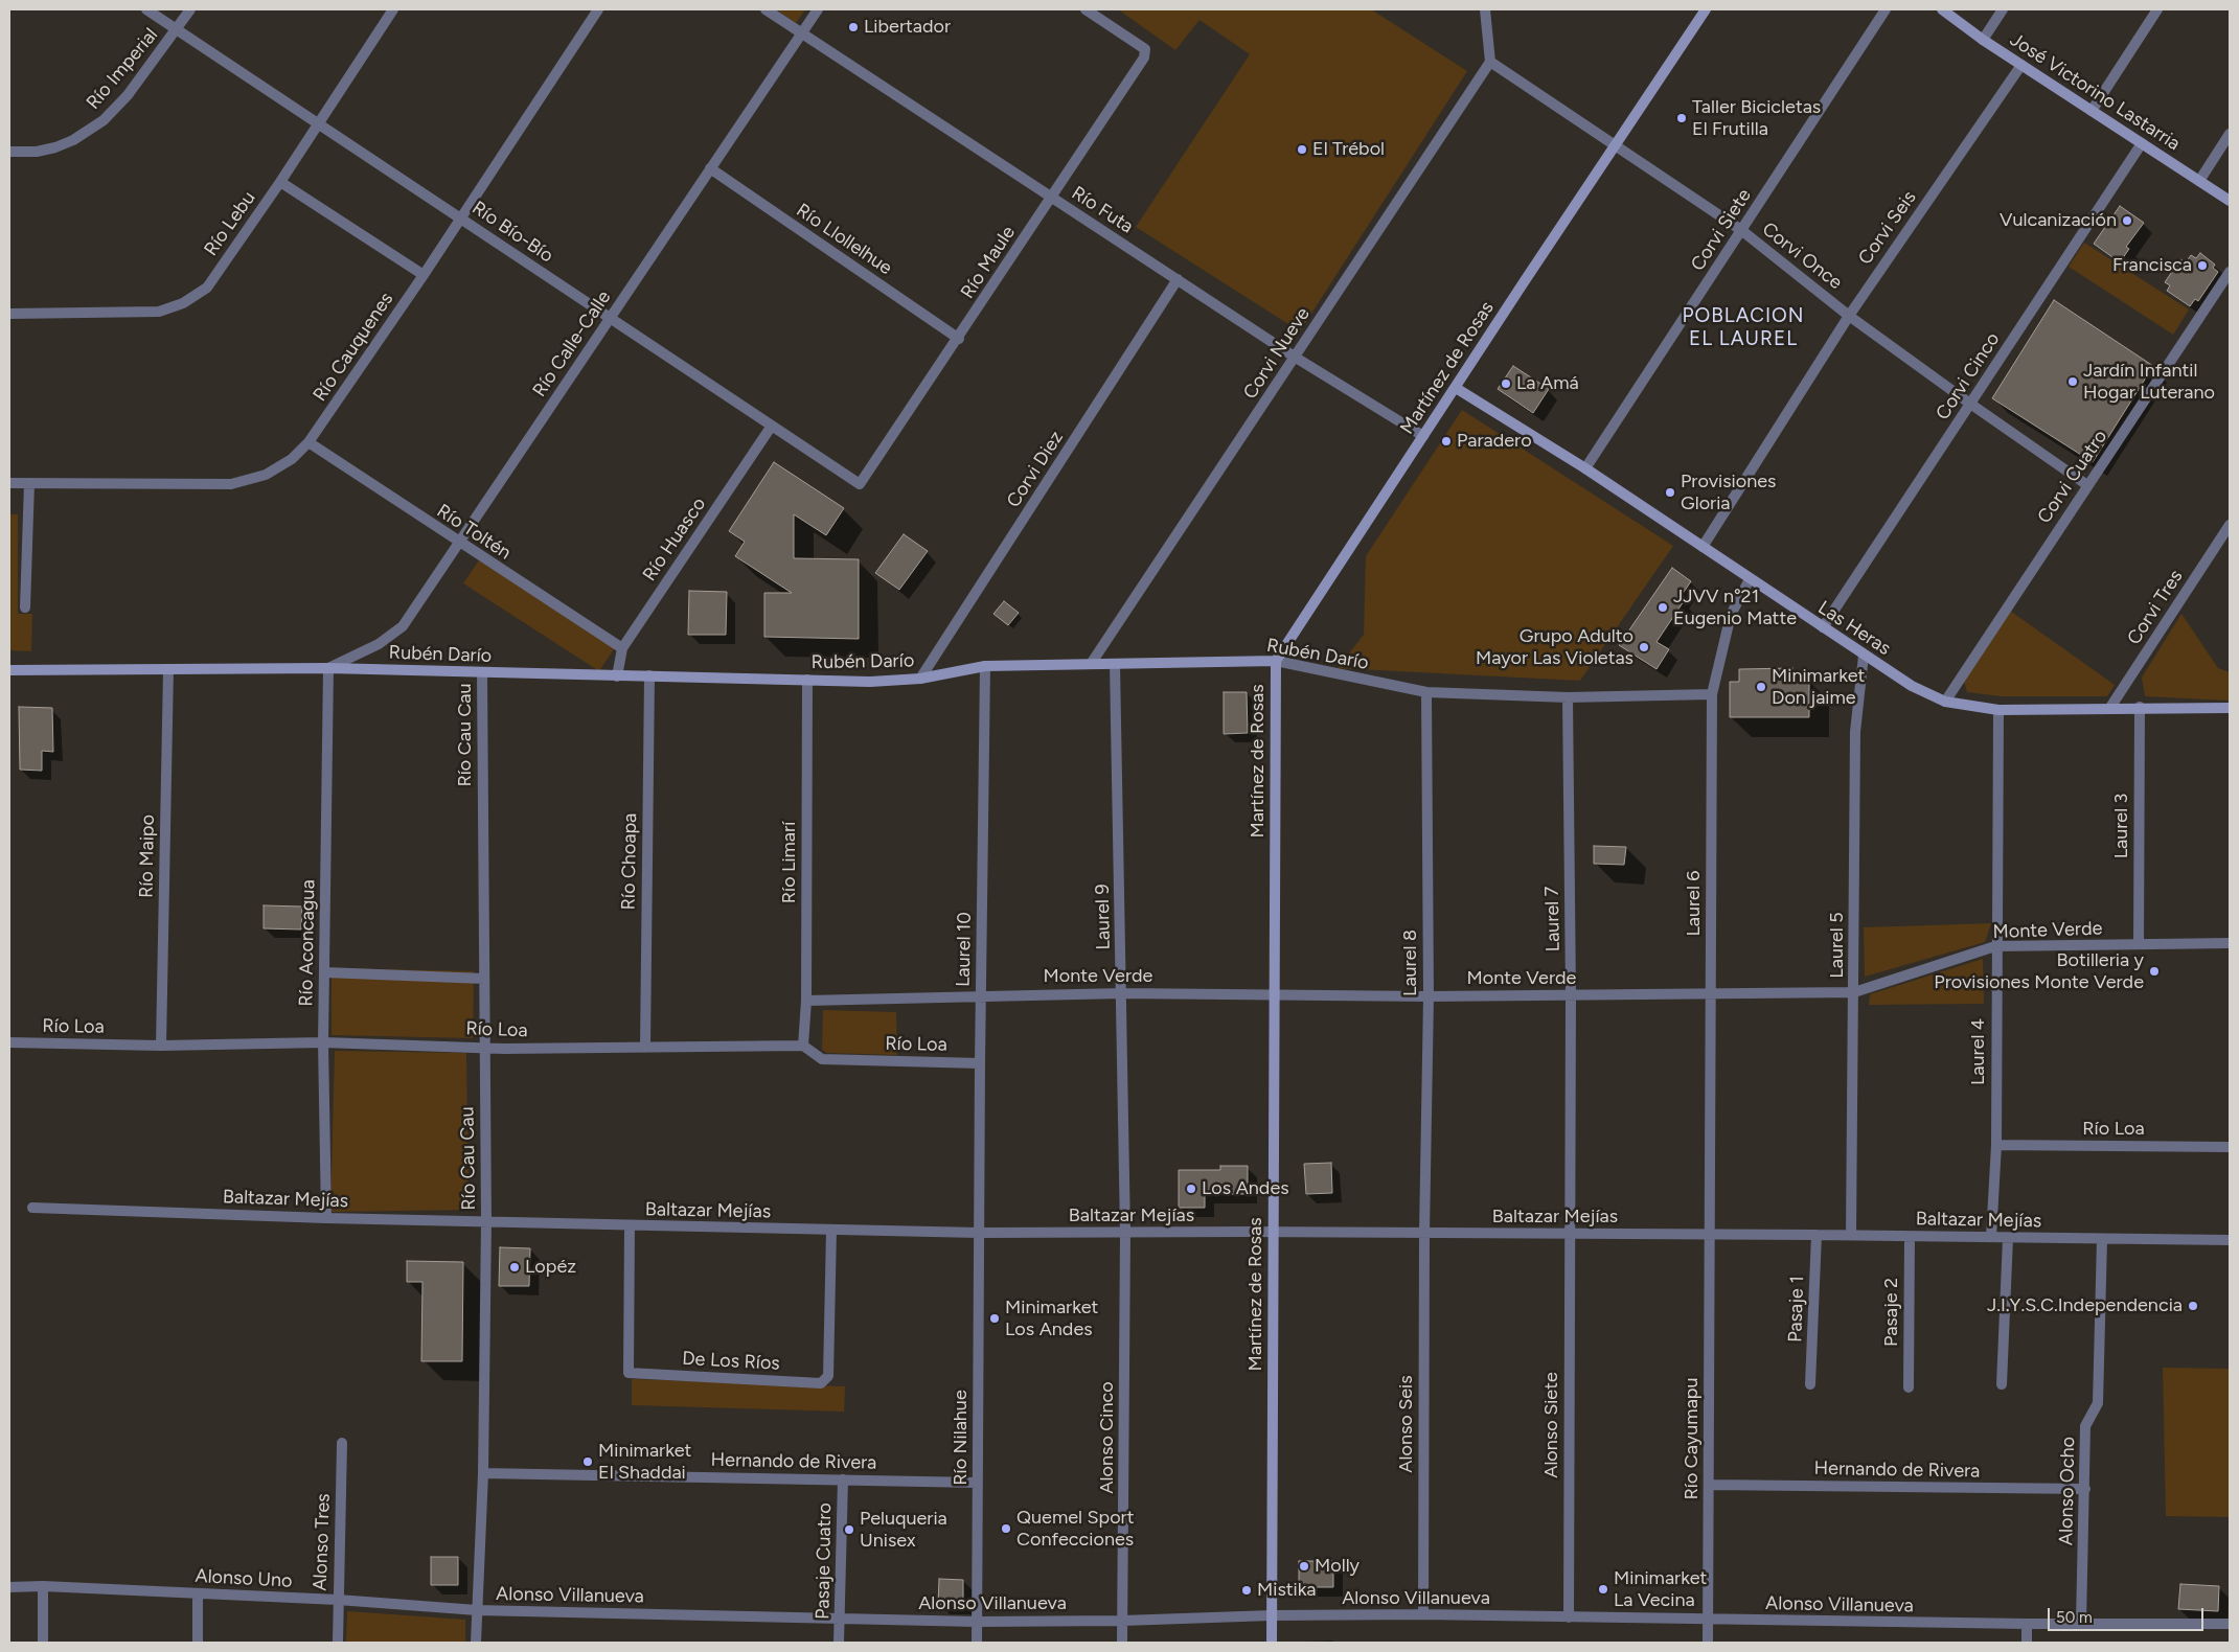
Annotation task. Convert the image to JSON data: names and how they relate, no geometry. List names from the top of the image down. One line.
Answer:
{"streets":{"street":["Río Imperial","José Victorino Lastarria","Río Futa","Río Lebu","Corvi Seis","Corvi Siete","Río Bío-Bío","Río Llollelhue","Corvi Once","Río Maule","Río Calle-Calle","Río Cauquenes","Corvi Nueve","Martínez de Rosas","Corvi Cinco","Corvi Diez","Corvi Cuatro","Río Toltén","Río Huasco","Corvi Tres","Las Heras","Rubén Darío","Río Cau Cau","Laurel 3","Río Maipo","Río Choapa","Río Limarí","Laurel 6","Laurel 9","Laurel 7","Monte Verde","Río Aconcagua","Laurel 5","Laurel 10","Laurel 8","Río Loa","Laurel 4","Baltazar Mejías","Pasaje 1","Pasaje 2","De Los Ríos","Alonso Seis","Alonso Siete","Río Nilahue","Alonso Cinco","Río Cayumapu","Hernando de Rivera","Alonso Ocho","Alonso Tres","Pasaje Cuatro","Alonso Uno","Alonso Villanueva"]},"crossings":[["Río Imperial","Río Bío-Bío"],["José Victorino Lastarria","Corvi Seis"],["José Victorino Lastarria","Corvi Cinco"],["Río Futa","Río Maule"],["Río Futa","Río Calle-Calle"],["Río Futa","Corvi Nueve"],["Río Futa","Martínez de Rosas"],["Río Futa","Corvi Diez"],["Río Lebu","Río Bío-Bío"],["Corvi Seis","Corvi Once"],["Corvi Seis","Las Heras"],["Corvi Siete","Corvi Once"],["Corvi Siete","Las Heras"],["Río Bío-Bío","Río Maule"],["Río Bío-Bío","Río Calle-Calle"],["Río Bío-Bío","Río Cauquenes"],["Río Bío-Bío","Río Huasco"],["Río Llollelhue","Río Maule"],["Río Llollelhue","Río Calle-Calle"],["Corvi Once","Corvi Nueve"],["Corvi Once","Martínez de Rosas"],["Corvi Once","Corvi Cinco"],["Corvi Once","Corvi Cuatro"],["Río Calle-Calle","Río Toltén"],["Río Calle-Calle","Rubén Darío"],["Río Calle-Calle","Río Aconcagua"],["Río Cauquenes","Río Toltén"],["Corvi Nueve","Rubén Darío"],["Martínez de Rosas","Las Heras"],["Martínez de Rosas","Rubén Darío"],["Martínez de Rosas","Monte Verde"],["Martínez de Rosas","Baltazar Mejías"],["Martínez de Rosas","Alonso Villanueva"],["Corvi Cinco","Las Heras"],["Corvi Diez","Rubén Darío"],["Corvi Cuatro","Las Heras"],["Río Toltén","Río Huasco"],["Río Huasco","Rubén Darío"],["Corvi Tres","Las Heras"],["Las Heras","Laurel 3"],["Las Heras","Laurel 6"],["Las Heras","Laurel 5"],["Las Heras","Laurel 4"],["Rubén Darío","Río Cau Cau"],["Rubén Darío","Río Maipo"],["Rubén Darío","Río Choapa"],["Rubén Darío","Río Limarí"],["Rubén Darío","Laurel 6"],["Rubén Darío","Laurel 9"],["Rubén Darío","Laurel 7"],["Rubén Darío","Río Aconcagua"],["Rubén Darío","Laurel 10"],["Rubén Darío","Laurel 8"],["Río Cau Cau","Río Loa"],["Río Cau Cau","Baltazar Mejías"],["Río Cau Cau","Hernando de Rivera"],["Río Cau Cau","Alonso Uno"],["Río Cau Cau","Alonso Villanueva"],["Laurel 3","Monte Verde"],["Río Maipo","Río Loa"],["Río Choapa","Río Loa"],["Río Limarí","Monte Verde"],["Río Limarí","Río Loa"],["Laurel 6","Monte Verde"],["Laurel 6","Baltazar Mejías"],["Laurel 6","Río Cayumapu"],["Laurel 9","Monte Verde"],["Laurel 9","Baltazar Mejías"],["Laurel 9","Alonso Cinco"],["Laurel 7","Monte Verde"],["Laurel 7","Baltazar Mejías"],["Laurel 7","Alonso Siete"],["Monte Verde","Laurel 5"],["Monte Verde","Laurel 10"],["Monte Verde","Laurel 8"],["Monte Verde","Laurel 4"],["Río Aconcagua","Río Loa"],["Río Aconcagua","Baltazar Mejías"],["Laurel 5","Baltazar Mejías"],["Laurel 10","Río Loa"],["Laurel 10","Baltazar Mejías"],["Laurel 10","Río Nilahue"],["Laurel 8","Baltazar Mejías"],["Laurel 8","Alonso Seis"],["Río Loa","Laurel 4"],["Laurel 4","Baltazar Mejías"],["Baltazar Mejías","Pasaje 1"],["Baltazar Mejías","Pasaje 2"],["Baltazar Mejías","De Los Ríos"],["Baltazar Mejías","Alonso Seis"],["Baltazar Mejías","Alonso Siete"],["Baltazar Mejías","Río Nilahue"],["Baltazar Mejías","Alonso Cinco"],["Baltazar Mejías","Río Cayumapu"],["Baltazar Mejías","Alonso Ocho"],["Alonso Seis","Alonso Villanueva"],["Alonso Siete","Alonso Villanueva"],["Río Nilahue","Hernando de Rivera"],["Río Nilahue","Alonso Villanueva"],["Alonso Cinco","Alonso Villanueva"],["Río Cayumapu","Hernando de Rivera"],["Río Cayumapu","Alonso Villanueva"],["Hernando de Rivera","Alonso Ocho"],["Hernando de Rivera","Pasaje Cuatro"],["Alonso Ocho","Alonso Villanueva"],["Alonso Tres","Alonso Uno"],["Pasaje Cuatro","Alonso Villanueva"],["Alonso Uno","Alonso Villanueva"]],"districts":["POBLACION EL LAUREL"],"places":["Libertador","Taller Bicicletas El Frutilla","El Trébol","Vulcanización","Francisca","Jardín Infantil Hogar Luterano","La Amá","Paradero","Provisiones Gloria","JJVV n°21 Eugenio Matte","Grupo Adulto Mayor Las Violetas","Minimarket Don jaime","Botilleria y Provisiones Monte Verde","Los Andes","Lopéz","J.I.Y.S.C.Independencia","Minimarket Los Andes","Minimarket El Shaddai","Quemel Sport Confecciones","Peluqueria Unisex","Molly","Minimarket La Vecina","Mistika"],"scale_bar":"50 m"}
